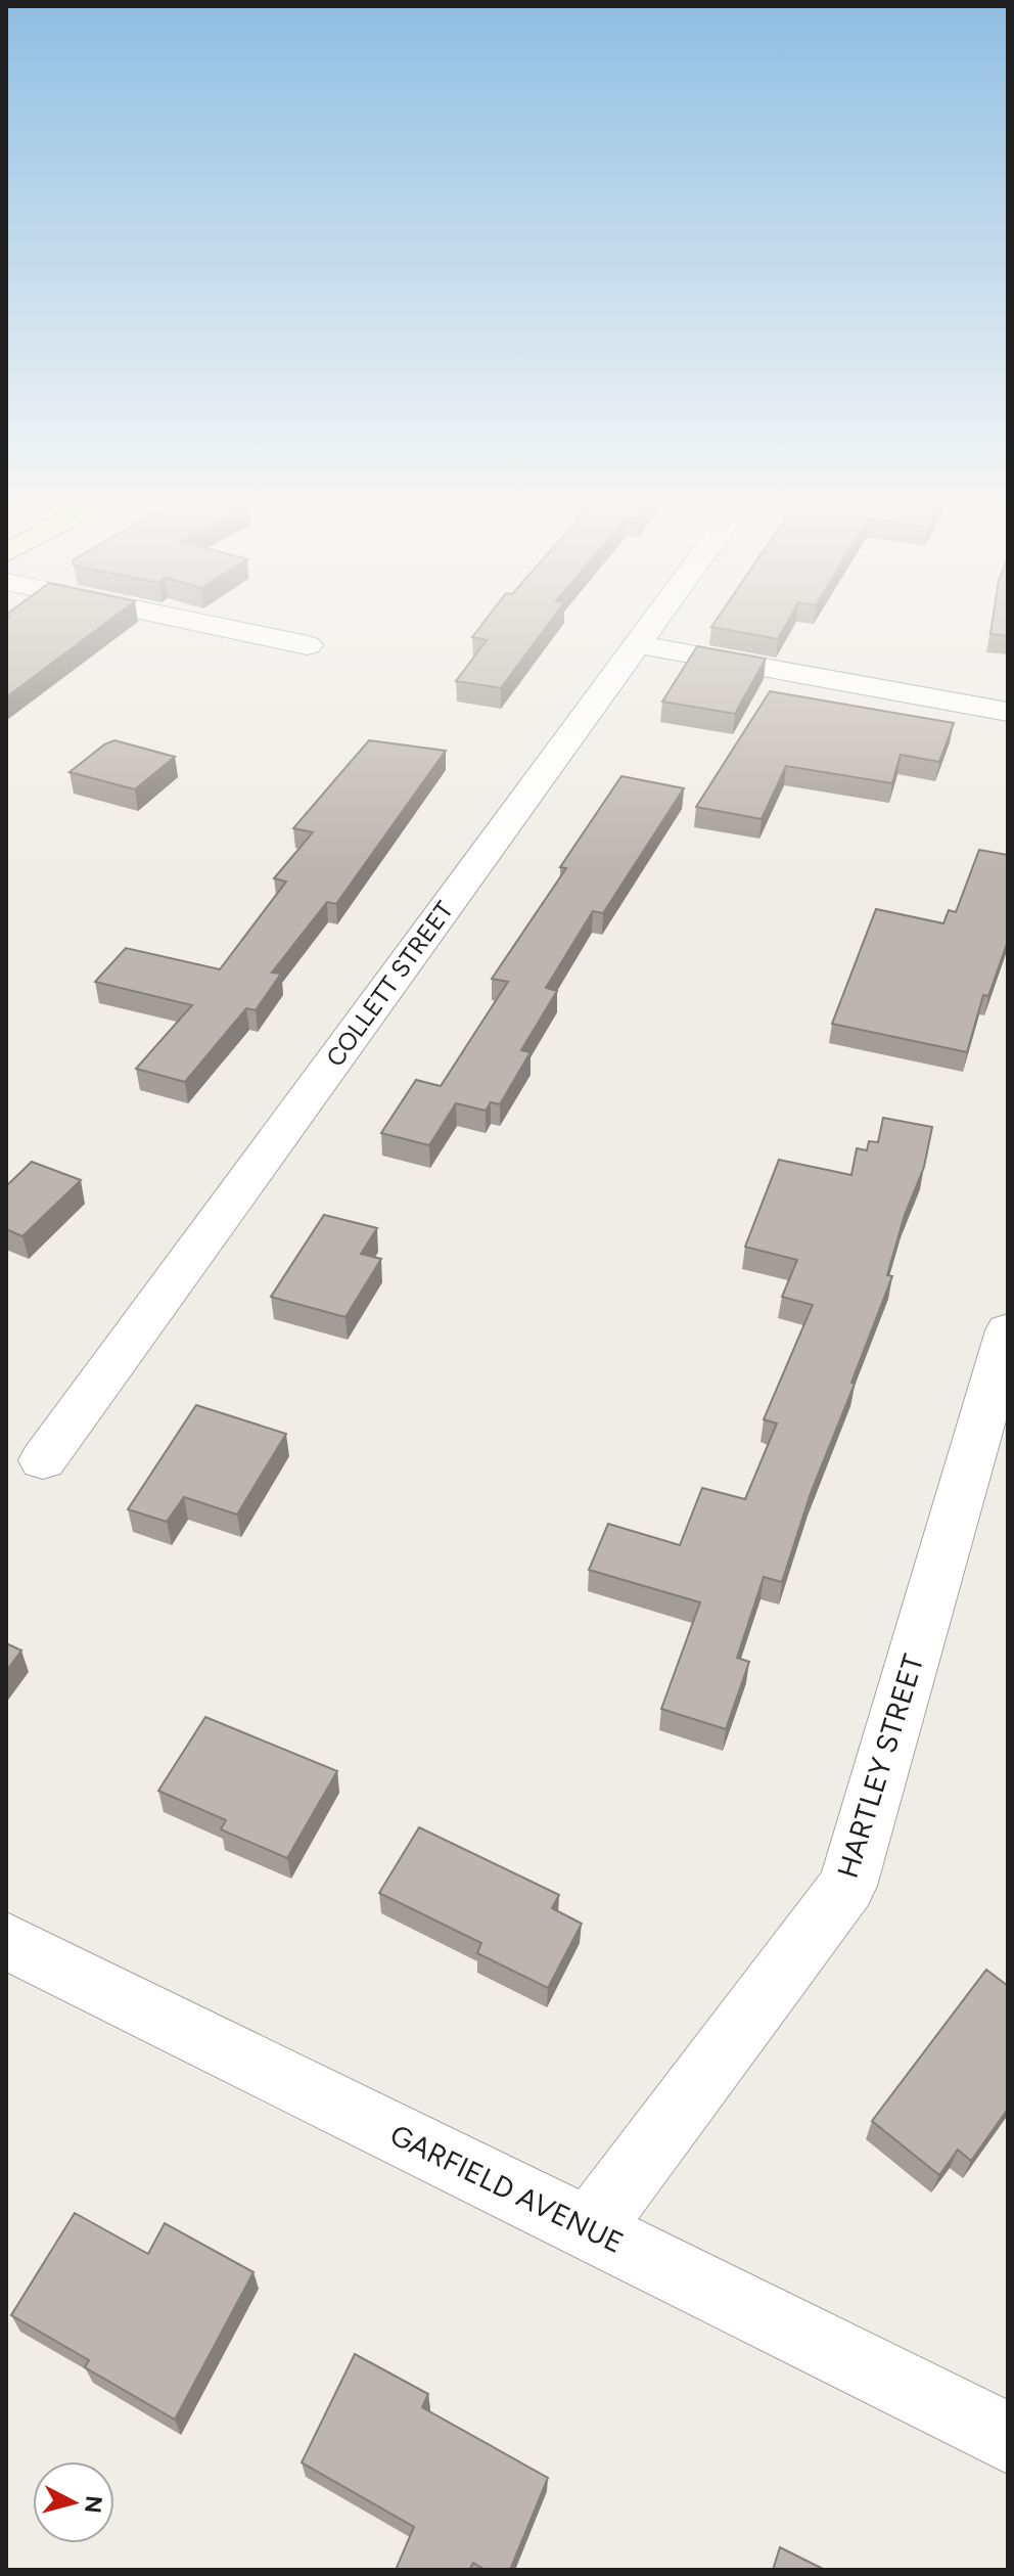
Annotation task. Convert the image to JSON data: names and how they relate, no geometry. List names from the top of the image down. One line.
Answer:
{"streets":{"street":["COLLETT STREET","HARTLEY STREET","GARFIELD AVENUE"]},"crossings":[["HARTLEY STREET","GARFIELD AVENUE"]],"north":"right"}
